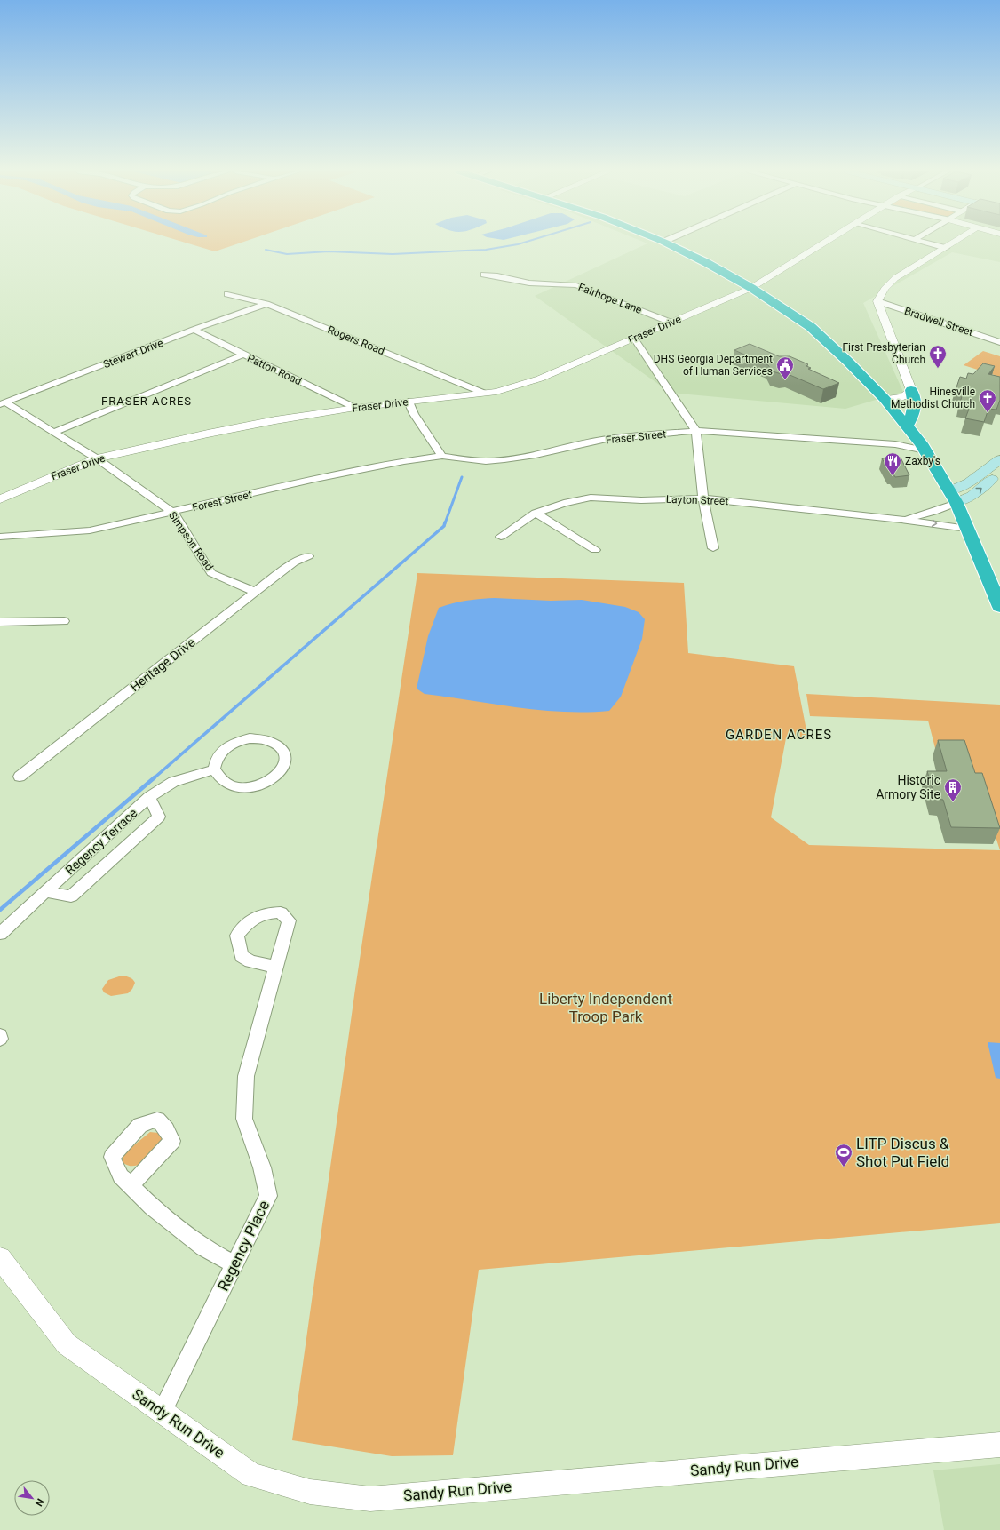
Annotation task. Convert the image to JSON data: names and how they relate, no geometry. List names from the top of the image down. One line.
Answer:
{"streets":{"street":["Fairhope Lane","Bradwell Street","Fraser Drive","Rogers Road","Stewart Drive","Patton Road","Fraser Street","Layton Street","Forest Street","Simpson Road","Heritage Drive","Regency Terrace","Regency Place","Sandy Run Drive"]},"crossings":[["Fairhope Lane","Fraser Drive"],["Fraser Drive","Rogers Road"],["Fraser Drive","Patton Road"],["Fraser Drive","Simpson Road"],["Rogers Road","Stewart Drive"],["Stewart Drive","Patton Road"],["Stewart Drive","Simpson Road"],["Fraser Street","Forest Street"],["Forest Street","Simpson Road"],["Simpson Road","Heritage Drive"],["Regency Place","Sandy Run Drive"]],"districts":["FRASER ACRES","GARDEN ACRES"],"parks":["Liberty Independent Troop Park"],"places":{"church":["First Presbyterian Church","Hinesville Methodist Church"],"public building":["DHS Georgia Department of Human Services"],"restaurant":["Zaxby's"],"building":["Historic Armory Site"],"sports":["LITP Discus & Shot Put Field"]},"north":"bottom right"}
